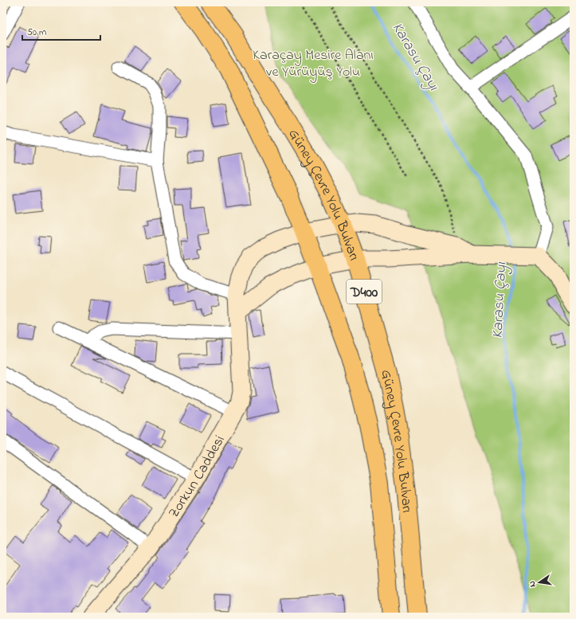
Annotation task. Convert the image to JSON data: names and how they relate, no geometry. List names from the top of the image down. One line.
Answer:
{"streets":{"highway":["Güney Çevre Yolu Bulvarı","D400"],"street":["Zorkun Caddesi"]},"crossings":[["Güney Çevre Yolu Bulvarı","Zorkun Caddesi"]],"water":["Karasu Çayı"],"parks":["Karaçay Mesire Alanı ve Yürüyüş Yolu"],"scale_bar":"50 m","north":"left"}
